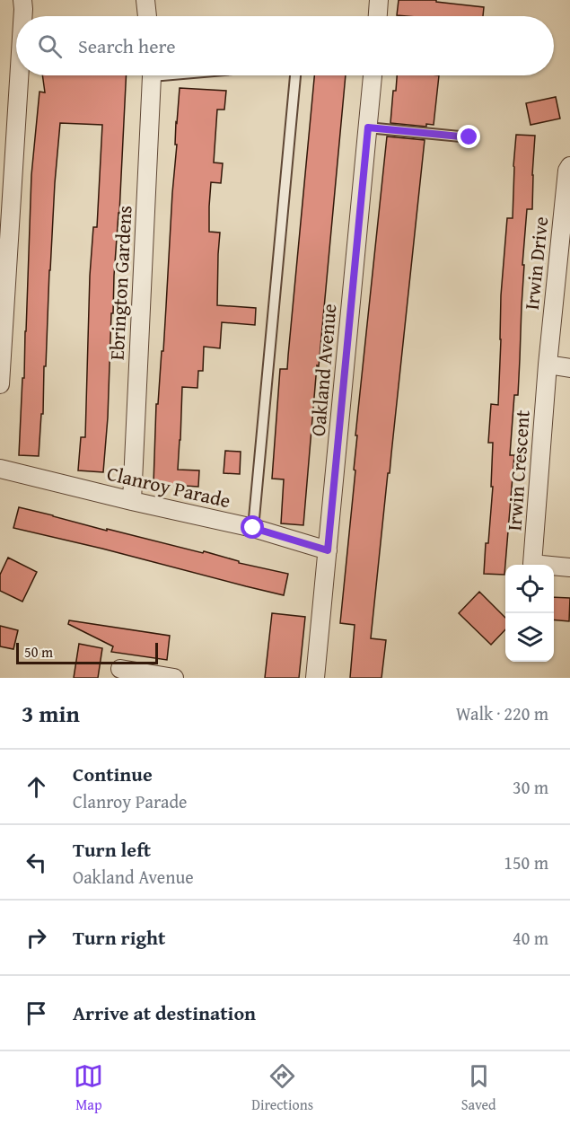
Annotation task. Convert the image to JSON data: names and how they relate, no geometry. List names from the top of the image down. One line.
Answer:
{"streets":{"street":["Irwin Drive","Ebrington Gardens","Oakland Avenue","Irwin Crescent","Clanroy Parade"]},"crossings":[["Irwin Drive","Irwin Crescent"],["Ebrington Gardens","Clanroy Parade"],["Oakland Avenue","Clanroy Parade"]],"scale_bar":"50 m","page":{"search":"Search here","scale":"50 m","heading":["3 min","Walk · 220 m"],"list":[["Continue","Clanroy Parade","30 m"],["Turn left","Oakland Avenue","150 m"],["Turn right","40 m"],"Arrive at destination"],"nav":["Map","Directions","Saved"]}}
